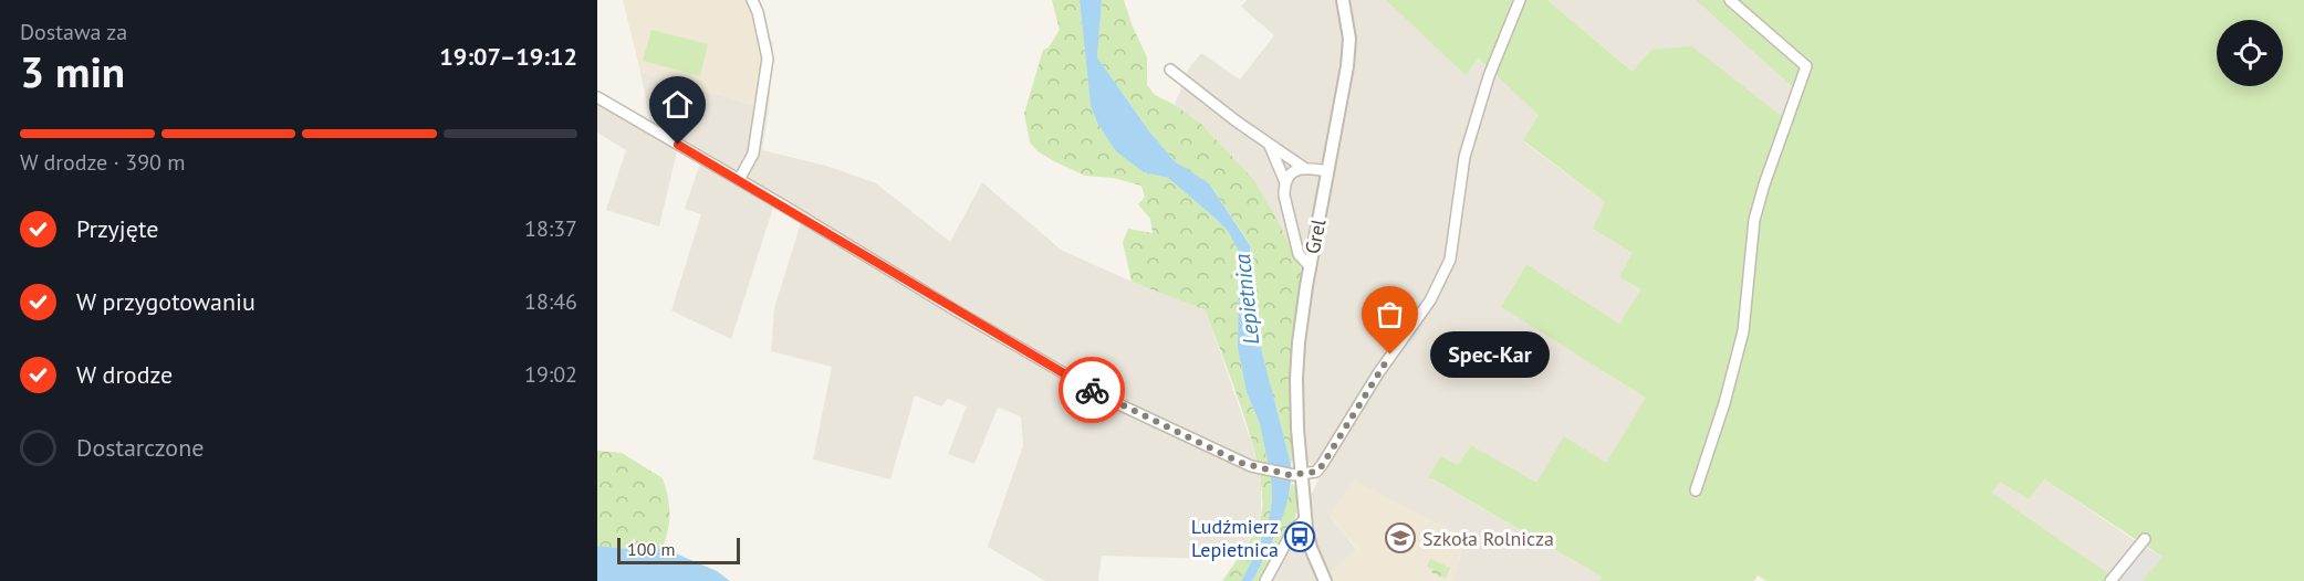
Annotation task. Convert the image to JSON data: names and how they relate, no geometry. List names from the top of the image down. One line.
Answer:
{"streets":{"street":["Grel"]},"water":["Lepietnica"],"places":{"other":["Spec-Kar"],"bus stop":["Ludźmierz Lepietnica"],"school or university":["Szkoła Rolnicza"]},"scale_bar":"100 m","page":{"heading":["3 min","Dostawa za","19:07–19:12"],"bar":"W drodze · 390 m","list":[["Przyjęte","18:37"],["W przygotowaniu","18:46"],["W drodze","19:02"],"Dostarczone"],"bubble":"Spec-Kar","scale":"100 m"}}
